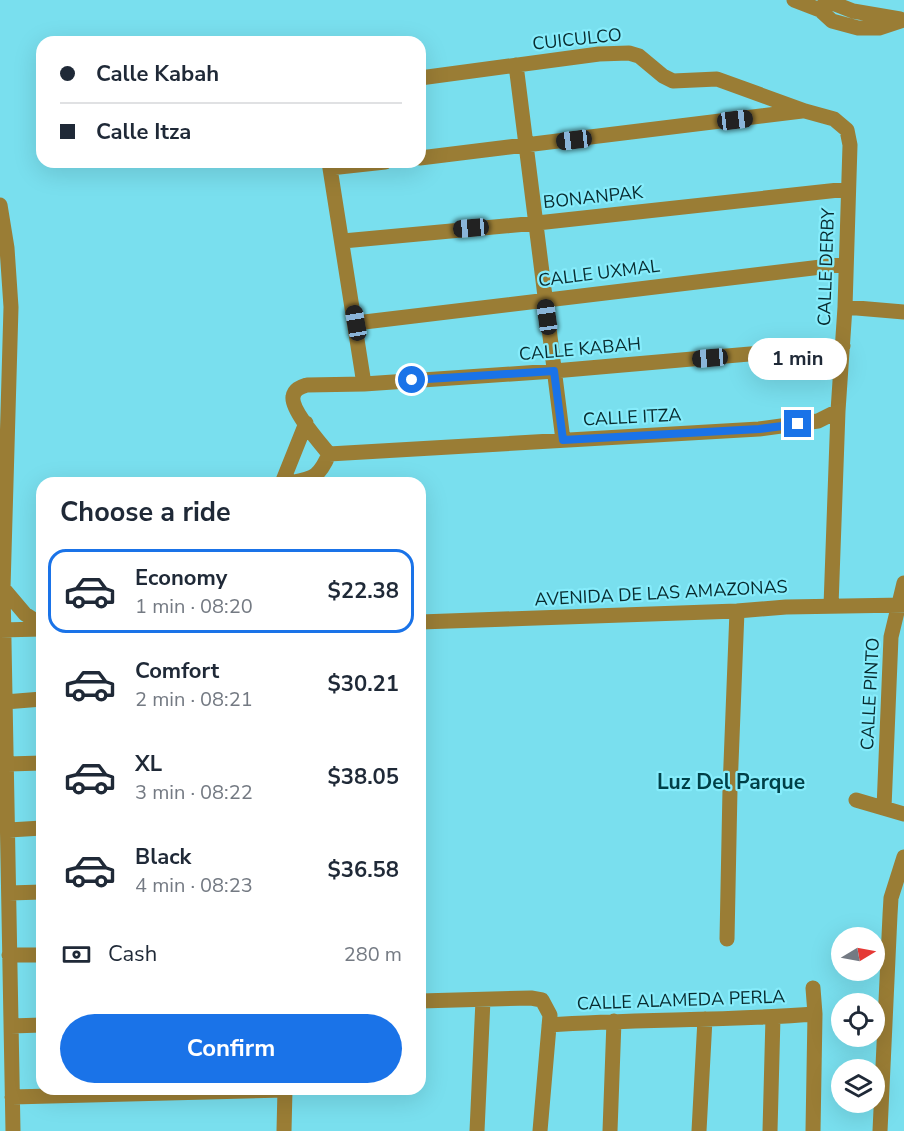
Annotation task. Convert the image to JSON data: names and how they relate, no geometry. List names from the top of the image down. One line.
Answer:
{"streets":{"street":["CUICULCO","BONANPAK","CALLE DERBY","CALLE UXMAL","CALLE KABAH","CALLE ITZA","AVENIDA DE LAS AMAZONAS","CALLE PINTO","CALLE ALAMEDA PERLA"]},"crossings":[["CUICULCO","CALLE DERBY"],["BONANPAK","CALLE DERBY"],["CALLE DERBY","CALLE UXMAL"],["CALLE DERBY","CALLE KABAH"],["CALLE DERBY","CALLE ITZA"],["CALLE DERBY","AVENIDA DE LAS AMAZONAS"],["AVENIDA DE LAS AMAZONAS","CALLE PINTO"]],"districts":["Luz Del Parque"],"north":"right","page":{"banner":["Calle Kabah","Calle Itza"],"bubble":"1 min","heading":"Choose a ride","list":[{"name":"Economy","note":"1 min · 08:20","value":"$22.38"},{"name":"Comfort","note":"2 min · 08:21","value":"$30.21"},{"name":"XL","note":"3 min · 08:22","value":"$38.05"},{"name":"Black","note":"4 min · 08:23","value":"$36.58"}],"pay":["Cash","280 m"],"buttons":"Confirm"}}
